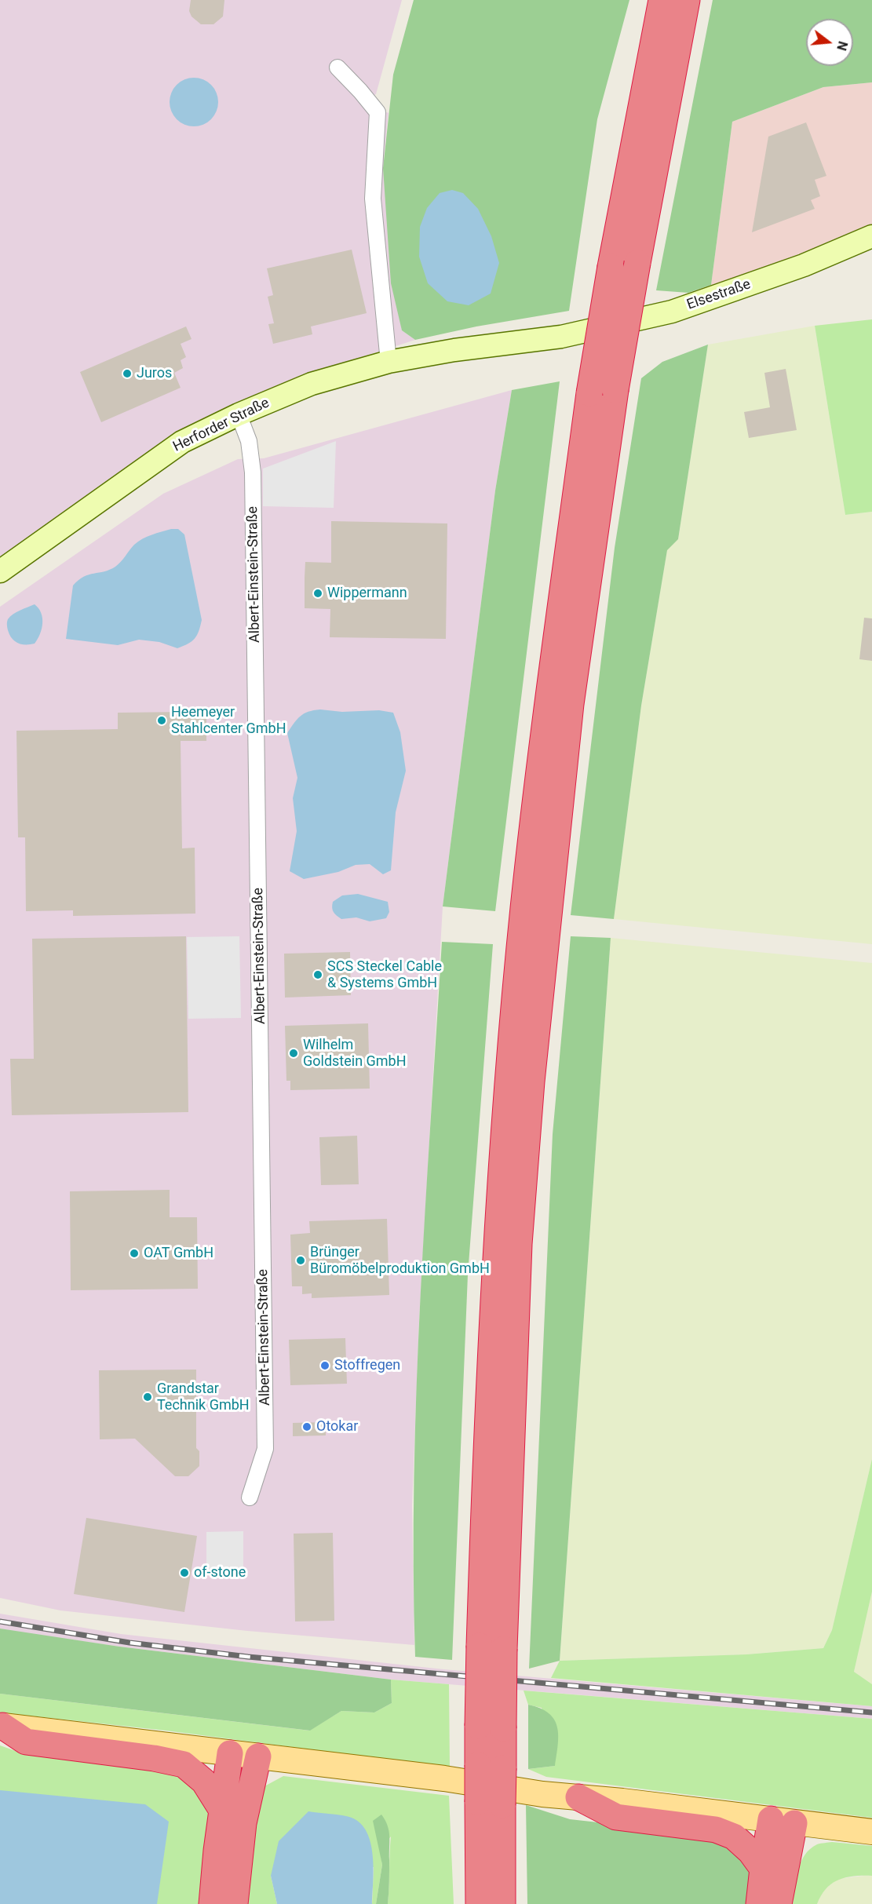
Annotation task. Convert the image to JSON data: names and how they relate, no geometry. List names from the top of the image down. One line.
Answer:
{"streets":{"street":["Elsestraße","Herforder Straße","Albert-Einstein-Straße"]},"crossings":[["Elsestraße","Herforder Straße"],["Herforder Straße","Albert-Einstein-Straße"]],"places":["Juros","Wippermann","Heemeyer Stahlcenter GmbH","SCS Steckel Cable & Systems GmbH","Wilhelm Goldstein GmbH","OAT GmbH","Brünger Büromöbelproduktion GmbH","Stoffregen","Grandstar Technik GmbH","Otokar","of-stone"],"north":"right"}
